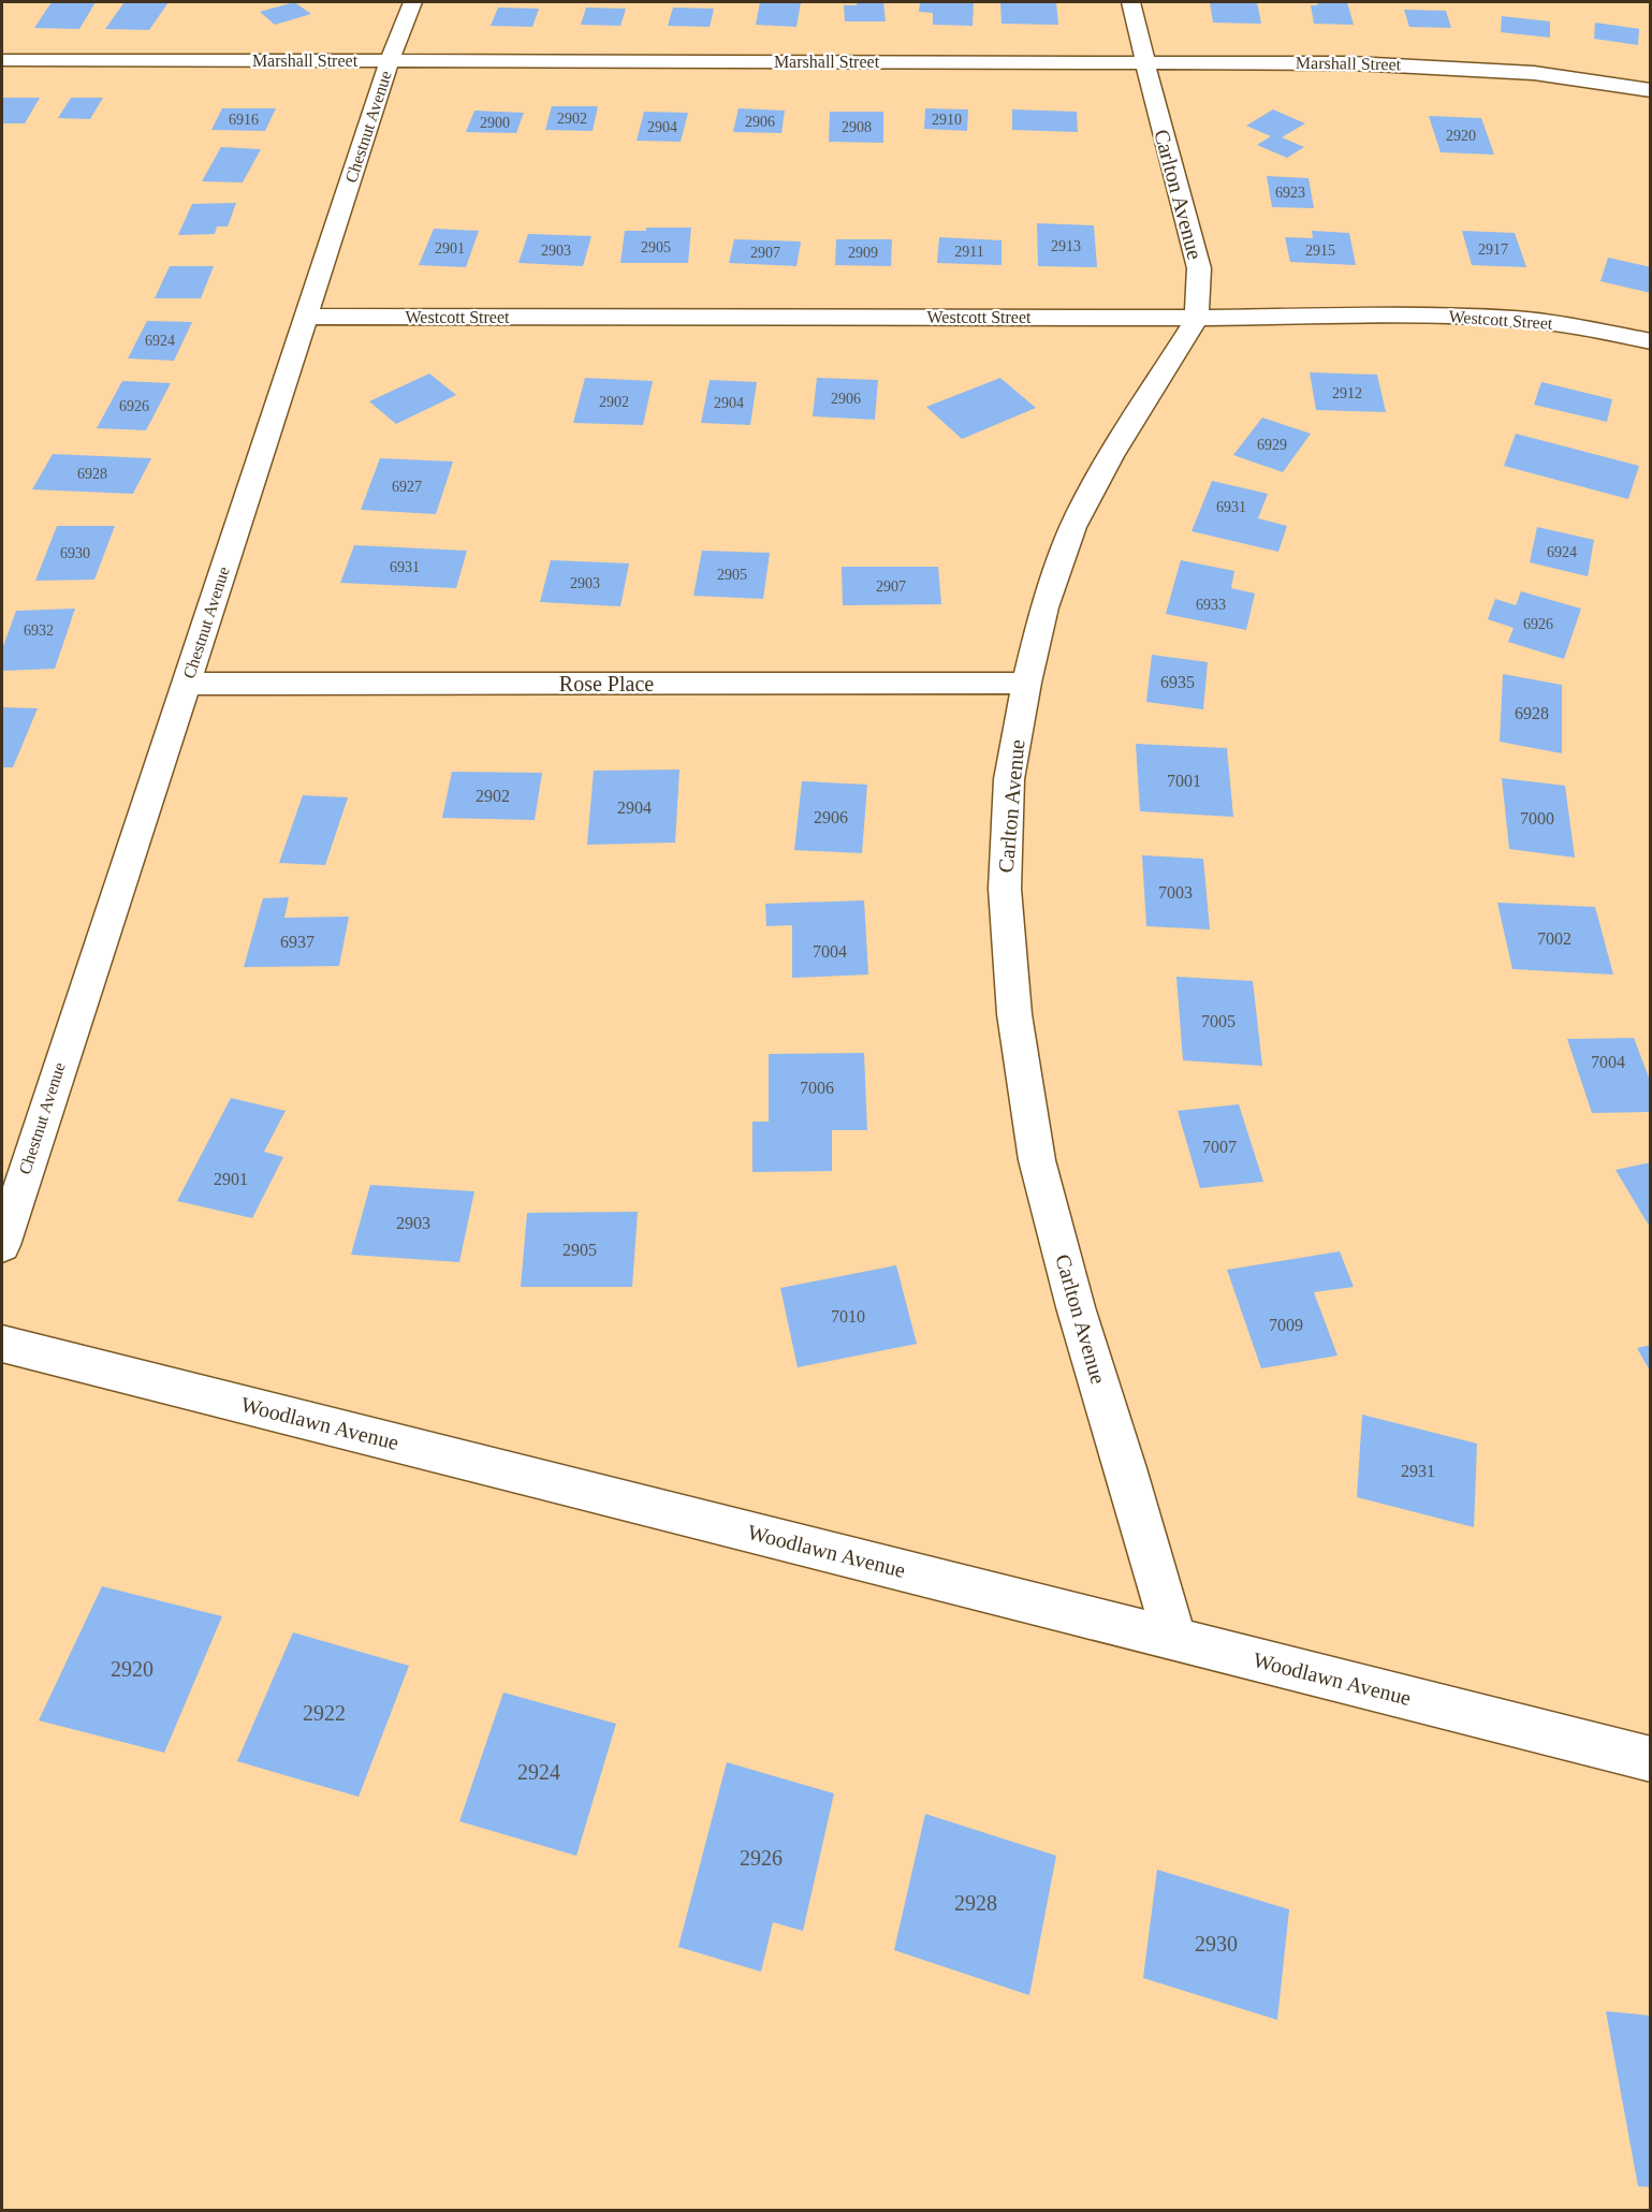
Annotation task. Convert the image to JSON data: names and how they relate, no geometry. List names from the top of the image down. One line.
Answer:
{"streets":{"street":["Marshall Street","Chestnut Avenue","Carlton Avenue","Westcott Street","Rose Place","Woodlawn Avenue"]},"crossings":[["Marshall Street","Chestnut Avenue"],["Marshall Street","Carlton Avenue"],["Chestnut Avenue","Westcott Street"],["Chestnut Avenue","Rose Place"],["Carlton Avenue","Westcott Street"],["Carlton Avenue","Rose Place"],["Carlton Avenue","Woodlawn Avenue"]],"house_numbers":["2902","6916","2910","2906","2900","2904","2908","2920","6923","2913","2905","2901","2917","2903","2915","2911","2907","2909","6924","2912","2906","2902","2904","6926","6929","6928","6927","6931","6924","6930","6931","2905","2903","2907","6933","6926","6932","6935","6928","7001","2902","2904","2906","7000","7003","7002","6937","7004","7005","7004","7006","7007","2901","2903","2905","7010","7009","2931","2920","2922","2924","2926","2928","2930"]}
